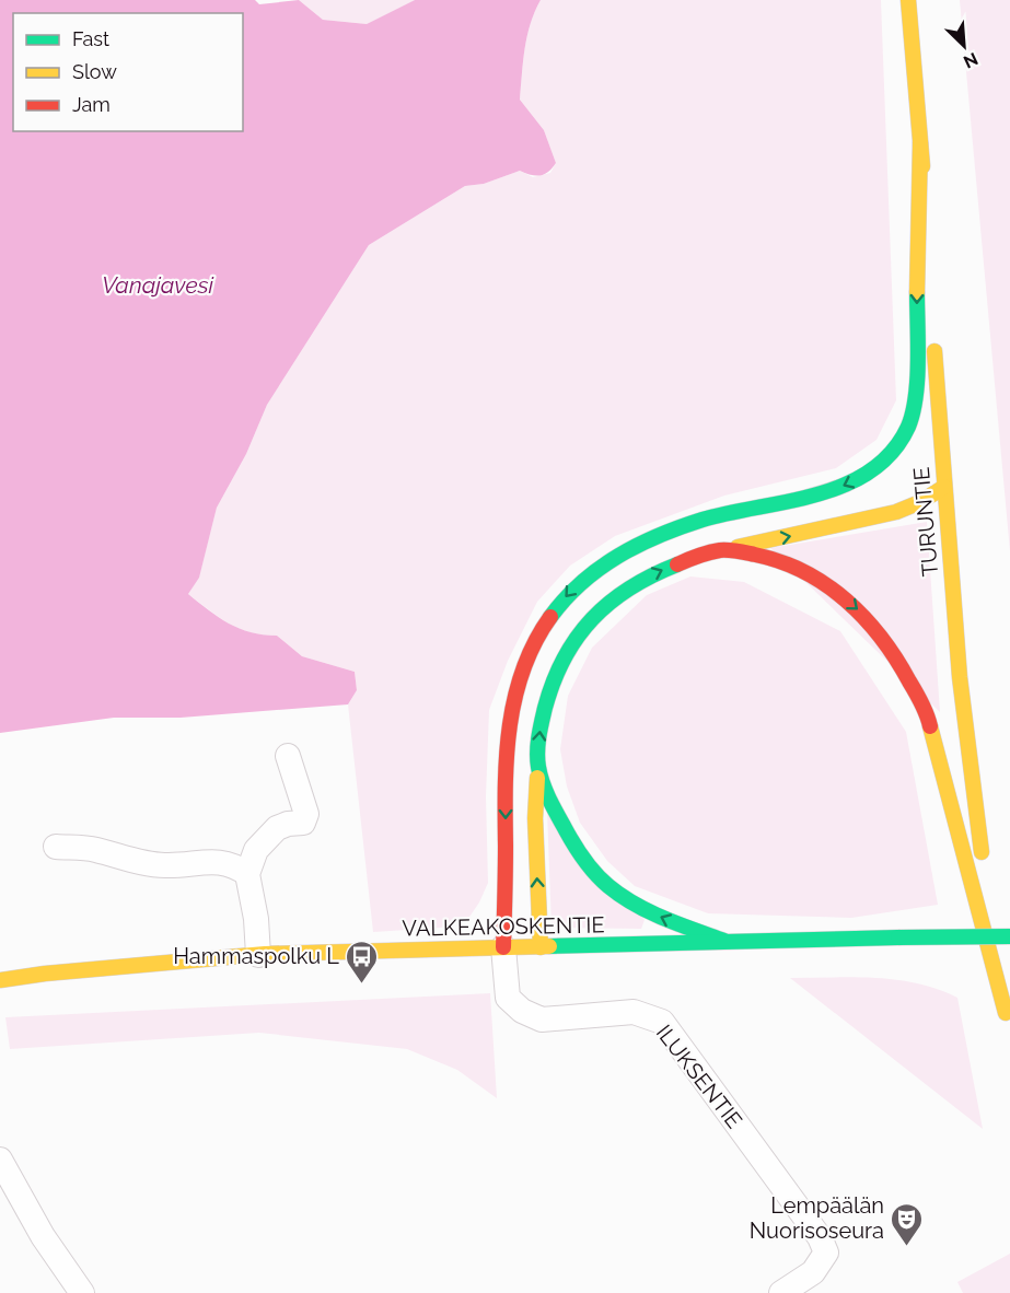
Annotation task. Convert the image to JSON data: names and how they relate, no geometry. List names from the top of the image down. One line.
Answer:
{"streets":{"main road":["TURUNTIE","VALKEAKOSKENTIE"],"street":["ILUKSENTIE"]},"crossings":[["VALKEAKOSKENTIE","ILUKSENTIE"]],"water":["Vanajavesi"],"places":{"bus stop":["Hammaspolku L"],"theatre":["Lempäälän Nuorisoseura"]},"legend":["Fast","Slow","Jam"],"north":"bottom right"}
